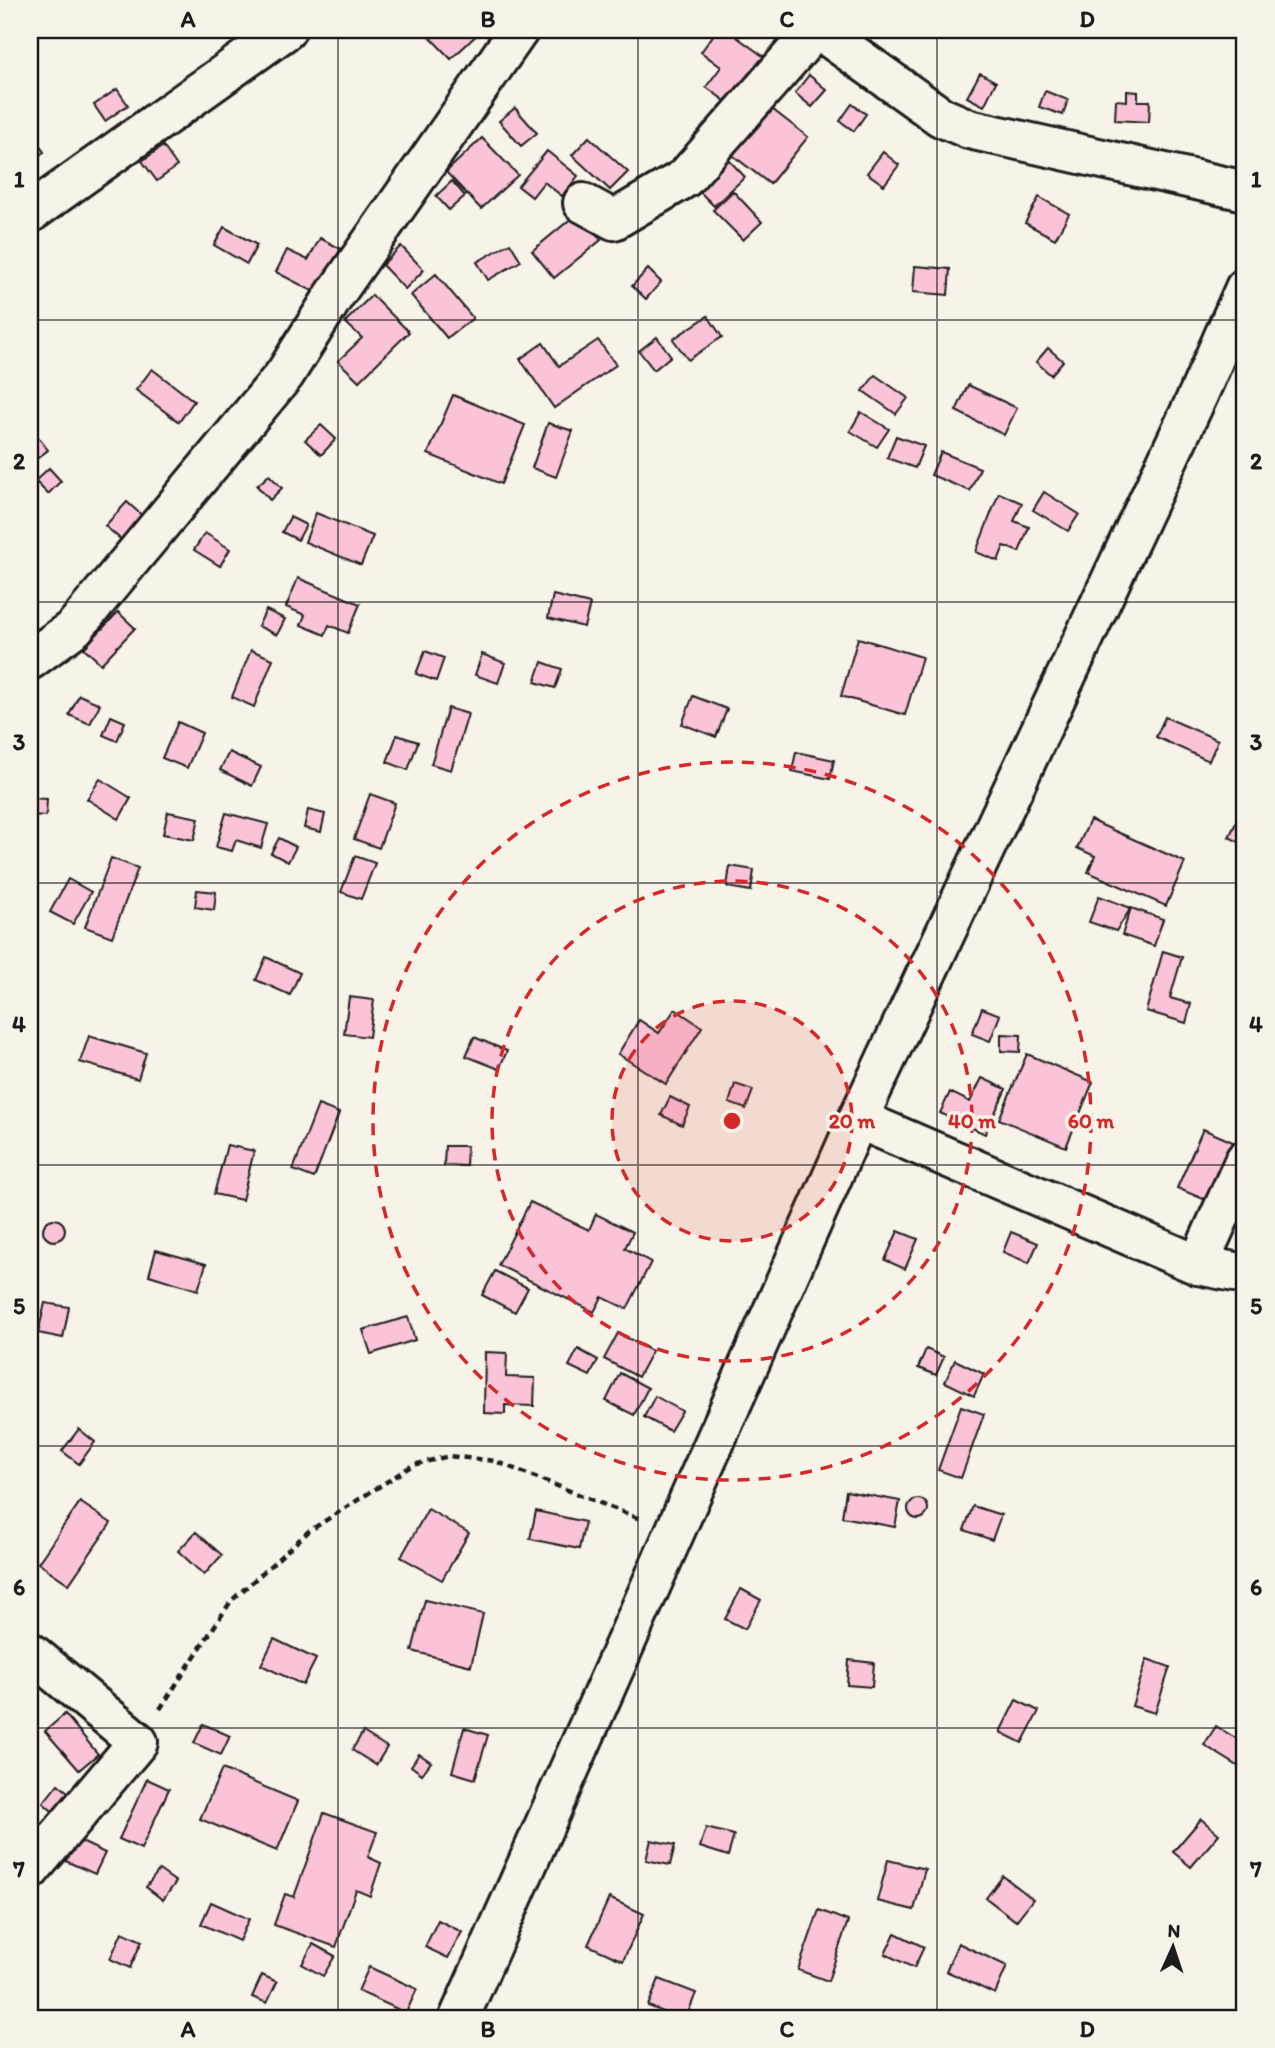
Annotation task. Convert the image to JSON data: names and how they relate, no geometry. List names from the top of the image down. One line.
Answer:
{"north":"top","grid":{"columns":["A","B","C","D"],"rows":["1","2","3","4","5","6","7"]},"rings":["20 m","40 m","60 m"]}
